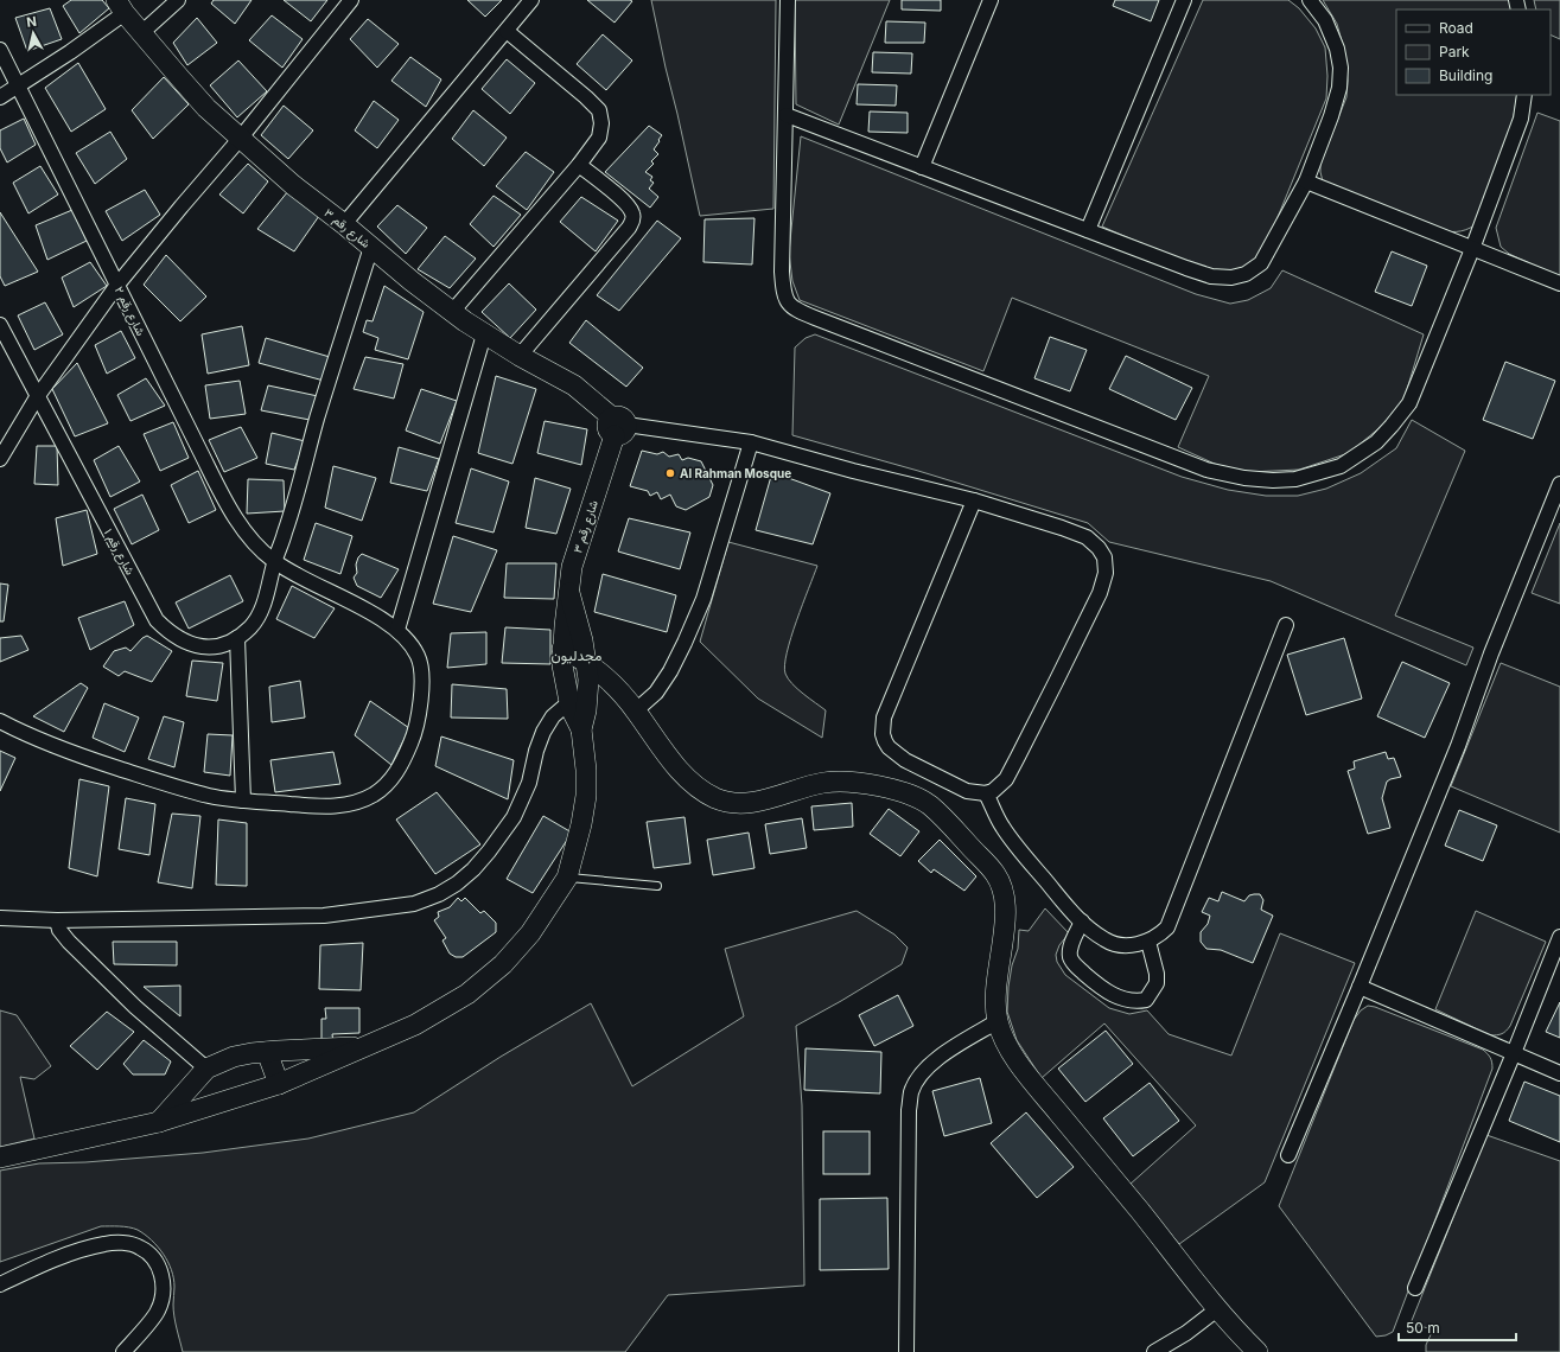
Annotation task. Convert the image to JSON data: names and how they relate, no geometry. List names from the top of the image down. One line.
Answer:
{"streets":{"street":["شارع رقم ٣","شارع رقم ٢","شارع رقم ١"]},"crossings":[["شارع رقم ٣","شارع رقم ١"],["شارع رقم ٢","شارع رقم ١"]],"districts":["مجدليون"],"places":["Al Rahman Mosque"],"legend":["Road","Park","Building"],"scale_bar":"50 m","north":"top"}
